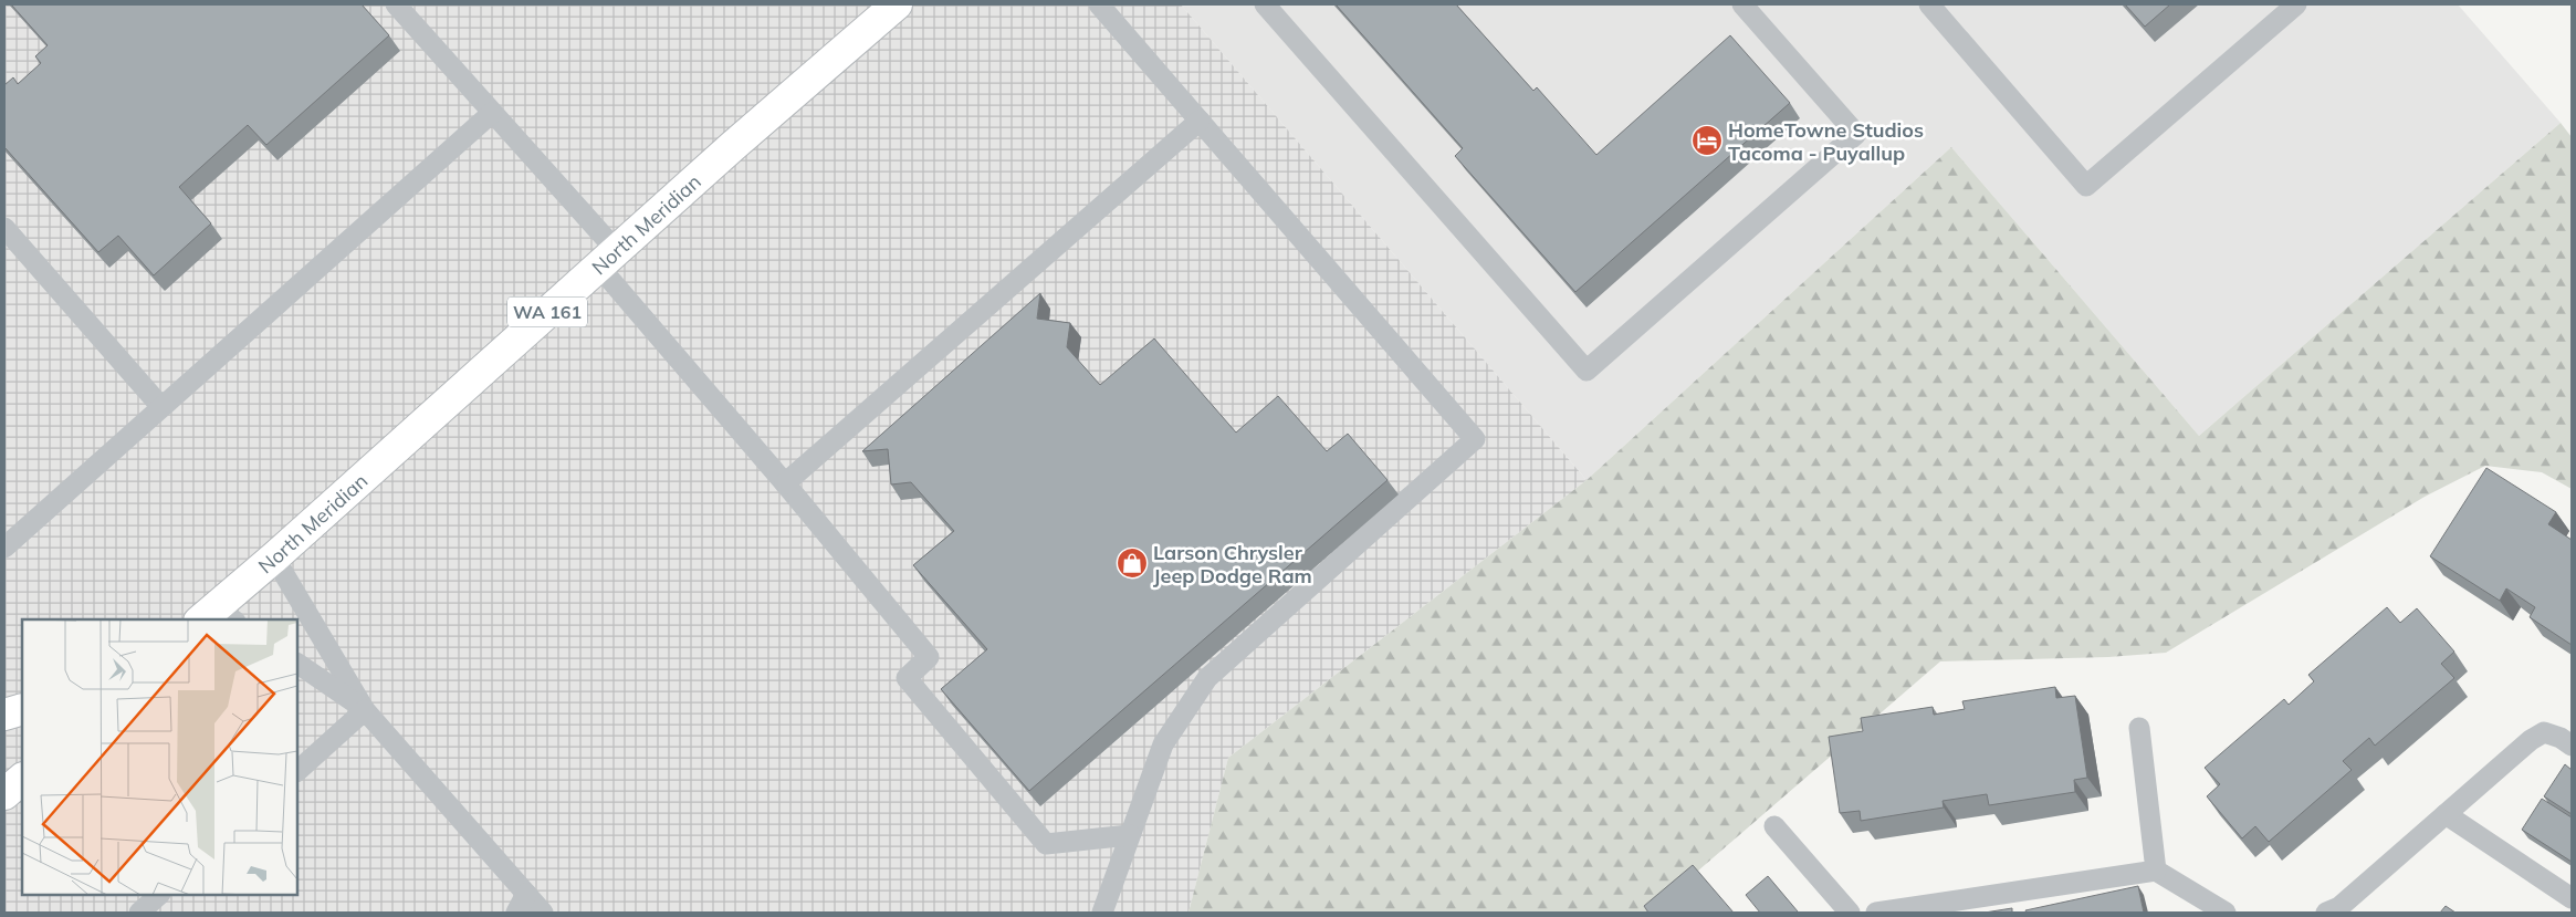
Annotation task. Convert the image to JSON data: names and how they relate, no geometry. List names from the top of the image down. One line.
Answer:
{"streets":{"main road":["North Meridian","WA 161"]},"places":{"hotel":["HomeTowne Studios Tacoma - Puyallup"],"shop":["Larson Chrysler Jeep Dodge Ram"]}}
